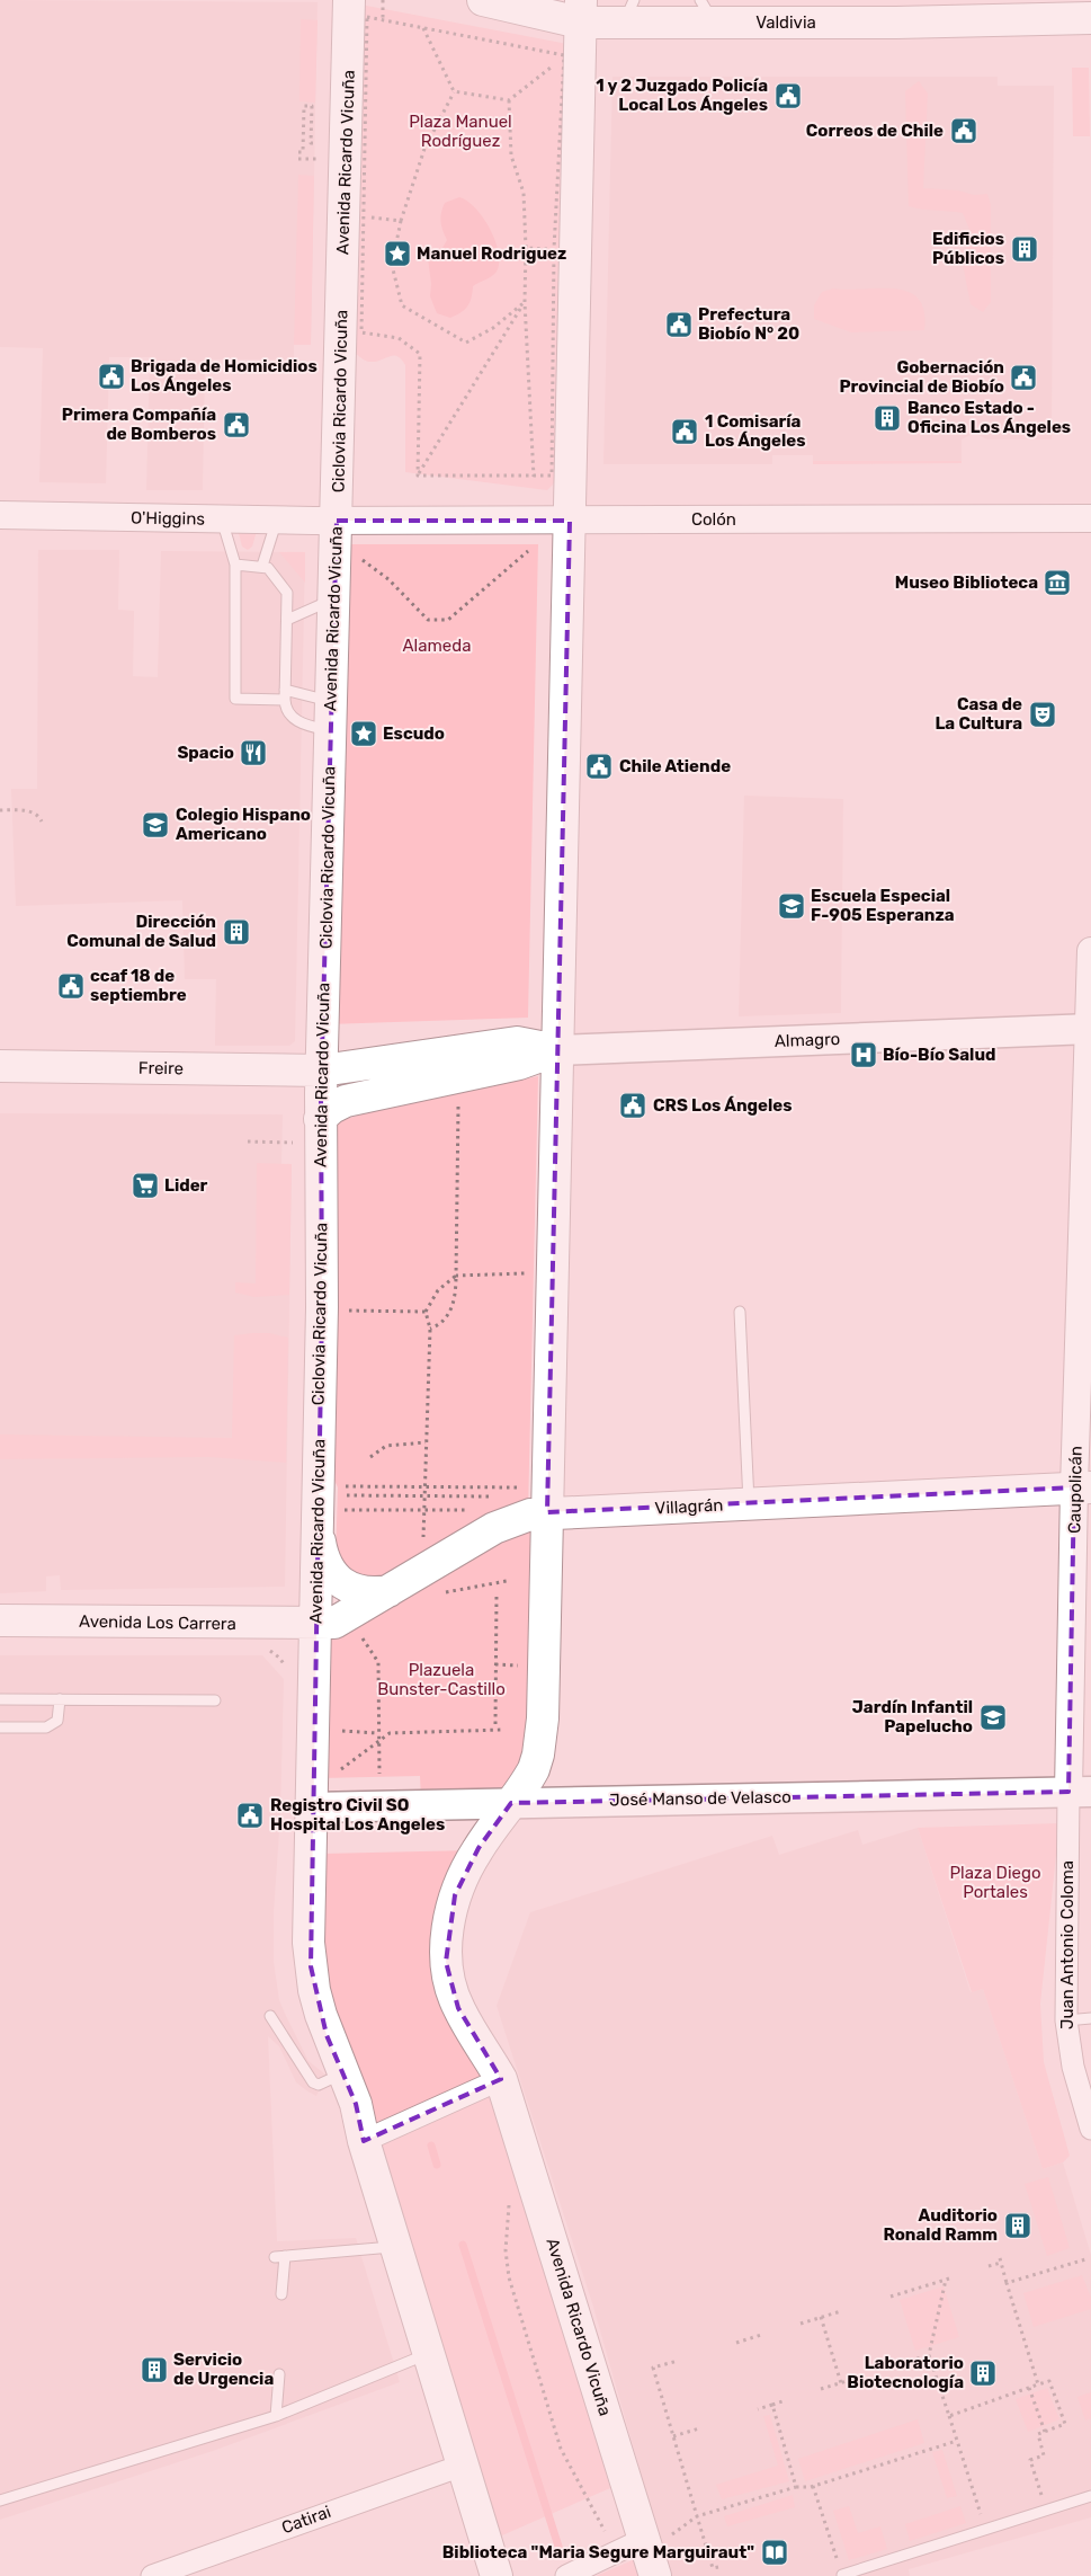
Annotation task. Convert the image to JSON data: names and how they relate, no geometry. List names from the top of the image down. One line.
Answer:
{"streets":{"main road":["Valdivia","Avenida Ricardo Vicuña","Almagro","Freire","Villagrán","Avenida Los Carrera","José Manso de Velasco"],"street":["O'Higgins","Colón","Caupolicán","Juan Antonio Coloma","Catirai"]},"crossings":[["Valdivia","Avenida Ricardo Vicuña"],["Avenida Ricardo Vicuña","O'Higgins"],["Avenida Ricardo Vicuña","Colón"],["Avenida Ricardo Vicuña","Almagro"],["Avenida Ricardo Vicuña","Freire"],["Avenida Ricardo Vicuña","Villagrán"],["Avenida Ricardo Vicuña","Avenida Los Carrera"],["Avenida Ricardo Vicuña","José Manso de Velasco"],["Avenida Ricardo Vicuña","Catirai"],["O'Higgins","Colón"],["Almagro","Freire"],["Almagro","Caupolicán"],["Caupolicán","Villagrán"],["Caupolicán","José Manso de Velasco"],["Caupolicán","Juan Antonio Coloma"],["Villagrán","Avenida Los Carrera"],["José Manso de Velasco","Juan Antonio Coloma"]],"parks":["Plaza Manuel Rodríguez","Alameda","Plazuela Bunster-Castillo","Plaza Diego Portales"],"places":{"public building":["1 y 2 Juzgado Policía Local Los Ángeles","Correos de Chile","Prefectura Biobío N° 20","Brigada de Homicidios Los Ángeles","Gobernación Provincial de Biobío","Primera Compañía de Bomberos","1 Comisaría Los Ángeles","Chile Atiende","ccaf 18 de septiembre","CRS Los Ángeles","Registro Civil SO Hospital Los Angeles"],"building":["Edificios Públicos","Banco Estado - Oficina Los Ángeles","Dirección Comunal de Salud","Auditorio Ronald Ramm","Servicio de Urgencia","Laboratorio Biotecnología"],"place":["Manuel Rodriguez","Escudo"],"museum":["Museo Biblioteca"],"theatre":["Casa de La Cultura"],"restaurant":["Spacio"],"school or university":["Colegio Hispano Americano","Escuela Especial F-905 Esperanza","Jardín Infantil Papelucho"],"hospital":["Bío-Bío Salud"],"supermarket":["Lider"],"library":["Biblioteca \"Maria Segure Marguiraut\""]}}
